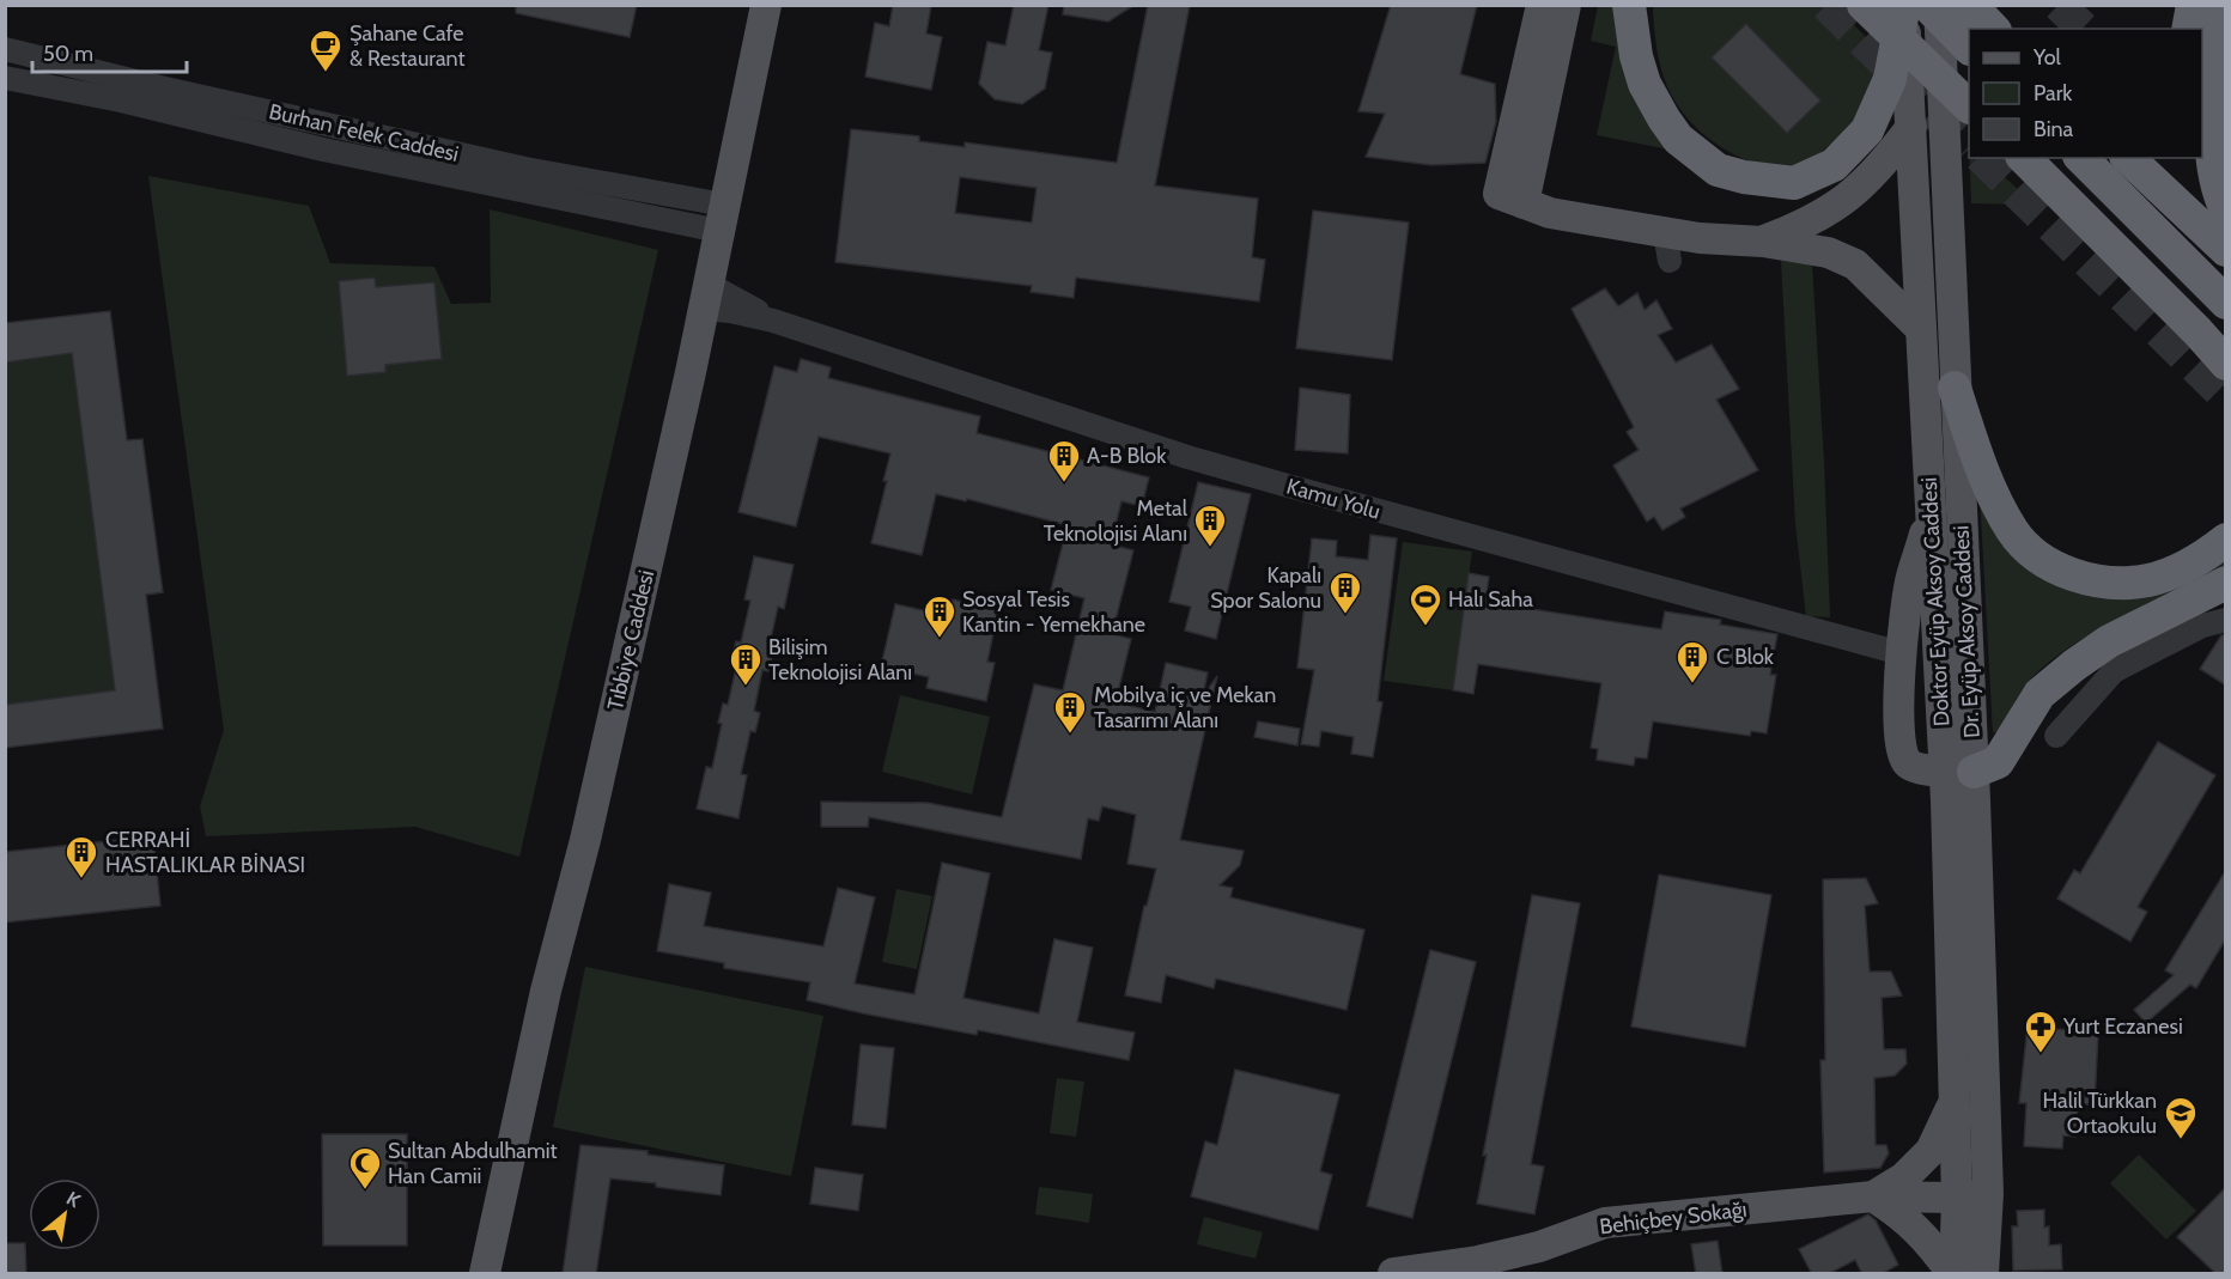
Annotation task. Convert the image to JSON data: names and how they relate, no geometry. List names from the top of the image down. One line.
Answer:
{"streets":{"main road":["Doktor Eyüp Aksoy Caddesi","Dr. Eyüp Aksoy Caddesi","Tıbbiye Caddesi","Behiçbey Sokağı"],"street":["Burhan Felek Caddesi","Kamu Yolu"]},"crossings":[["Burhan Felek Caddesi","Tıbbiye Caddesi"],["Kamu Yolu","Tıbbiye Caddesi"],["Doktor Eyüp Aksoy Caddesi","Dr. Eyüp Aksoy Caddesi"],["Doktor Eyüp Aksoy Caddesi","Behiçbey Sokağı"],["Dr. Eyüp Aksoy Caddesi","Behiçbey Sokağı"]],"places":{"cafe":["Şahane Cafe & Restaurant"],"building":["A-B Blok","Metal Teknolojisi Alanı","Kapalı Spor Salonu","Sosyal Tesis Kantin - Yemekhane","C Blok","Bilişim Teknolojisi Alanı","Mobilya iç ve Mekan Tasarımı Alanı","CERRAHİ HASTALIKLAR BİNASI"],"sports":["Halı Saha"],"pharmacy":["Yurt Eczanesi"],"school or university":["Halil Türkkan Ortaokulu"],"mosque":["Sultan Abdulhamit Han Camii"]},"legend":["Yol","Park","Bina"],"scale_bar":"50 m","north":"top right"}
